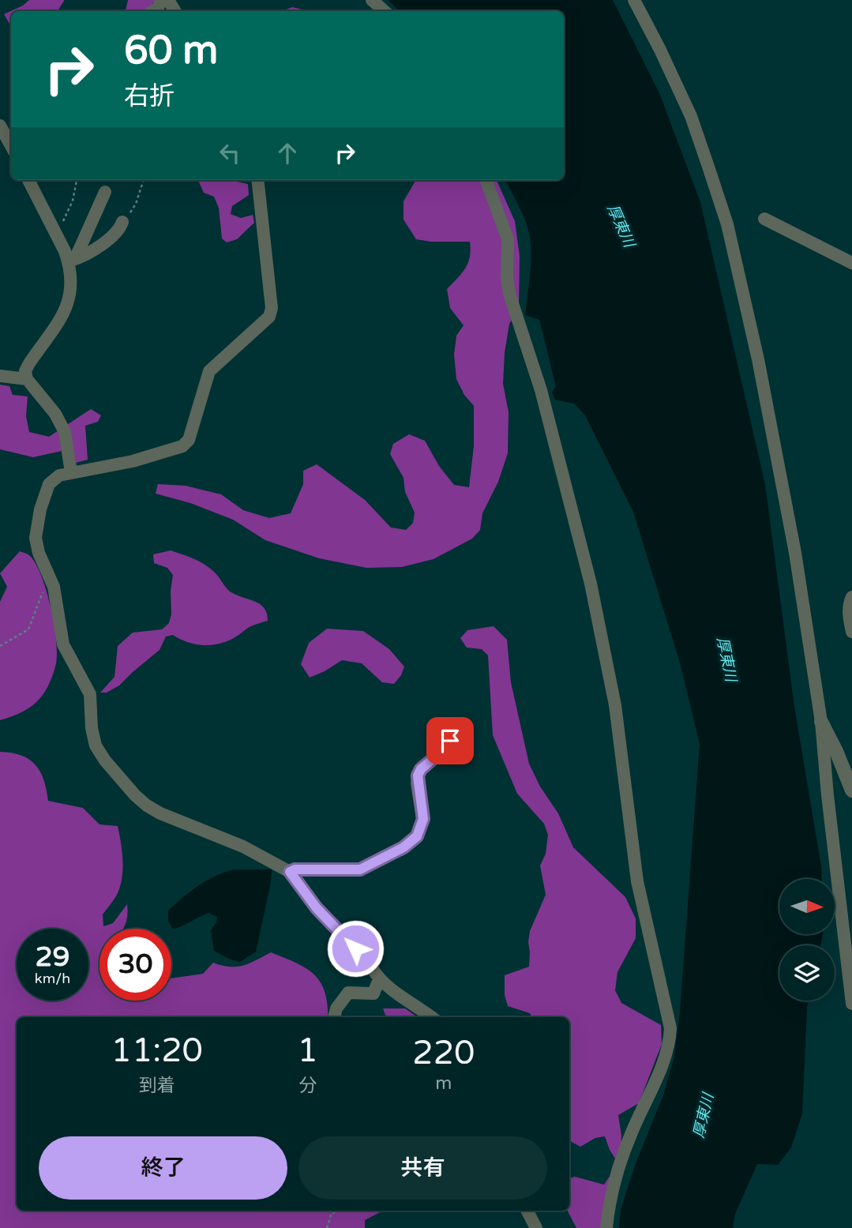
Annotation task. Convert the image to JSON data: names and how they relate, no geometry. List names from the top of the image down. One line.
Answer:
{"water":["厚東川"],"north":"right","page":{"turn":["60 m","右折"],"speed":"29 km/h","limit":"30","eta":["11:20","到着","1","分","220","m"],"buttons":["終了","共有"]}}
